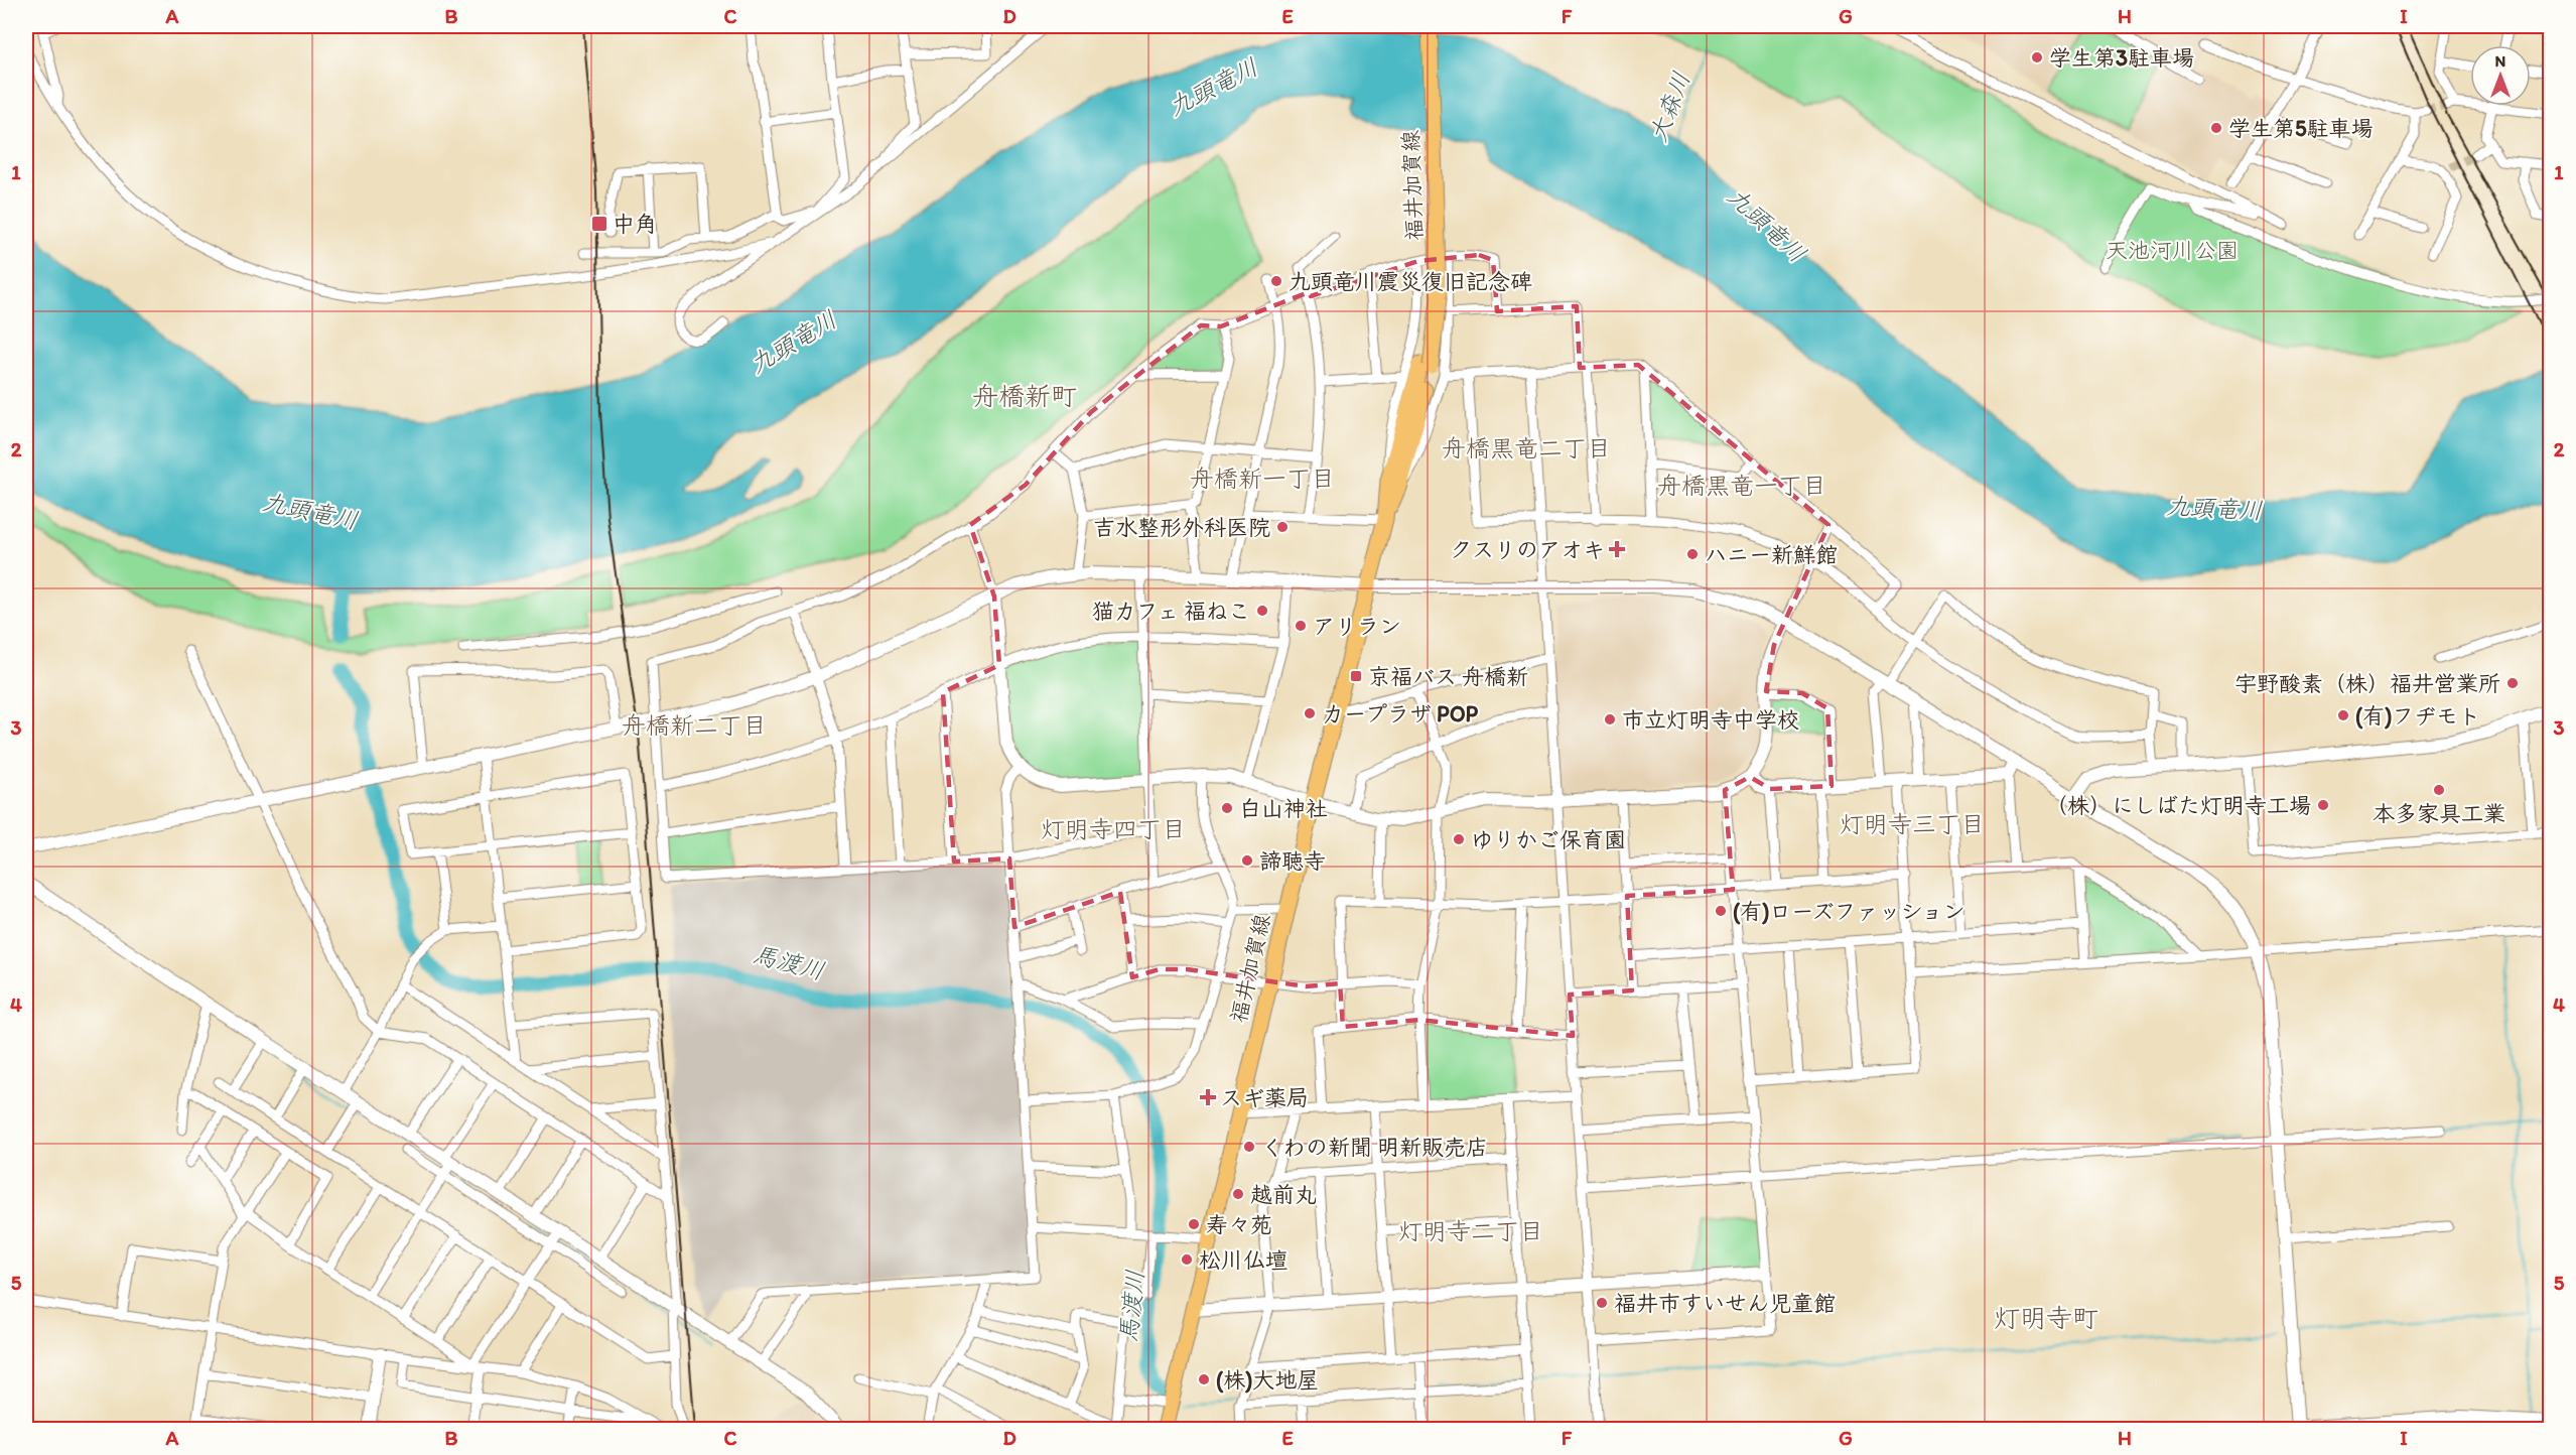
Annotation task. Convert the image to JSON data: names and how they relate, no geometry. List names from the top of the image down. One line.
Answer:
{"streets":{"main road":["福井加賀線"]},"districts":["舟橋新町","舟橋黒竜二丁目","舟橋新一丁目","舟橋黒竜一丁目","舟橋新二丁目","灯明寺三丁目","灯明寺四丁目","灯明寺二丁目","灯明寺町"],"water":["九頭竜川","大森川","馬渡川"],"parks":["天池河川公園"],"places":{"other":["学生第3駐車場","学生第5駐車場","九頭竜川震災復旧記念碑","吉水整形外科医院","ハニー新鮮館","猫カフェ 福ねこ","アリラン","宇野酸素（株）福井営業所","カープラザ POP","(有)フヂモト","市立灯明寺中学校","本多家具工業","（株）にしばた灯明寺工場","白山神社","ゆりかご保育園","諦聴寺","(有)ローズファッション","くわの新聞 明新販売店","越前丸","寿々苑","松川仏壇","福井市すいせん児童館","(株)大地屋"],"transit":["中角","京福バス 舟橋新"],"health":["クスリのアオキ","スギ薬局"]},"north":"top","grid":{"columns":["A","B","C","D","E","F","G","H","I"],"rows":["1","2","3","4","5"]}}
